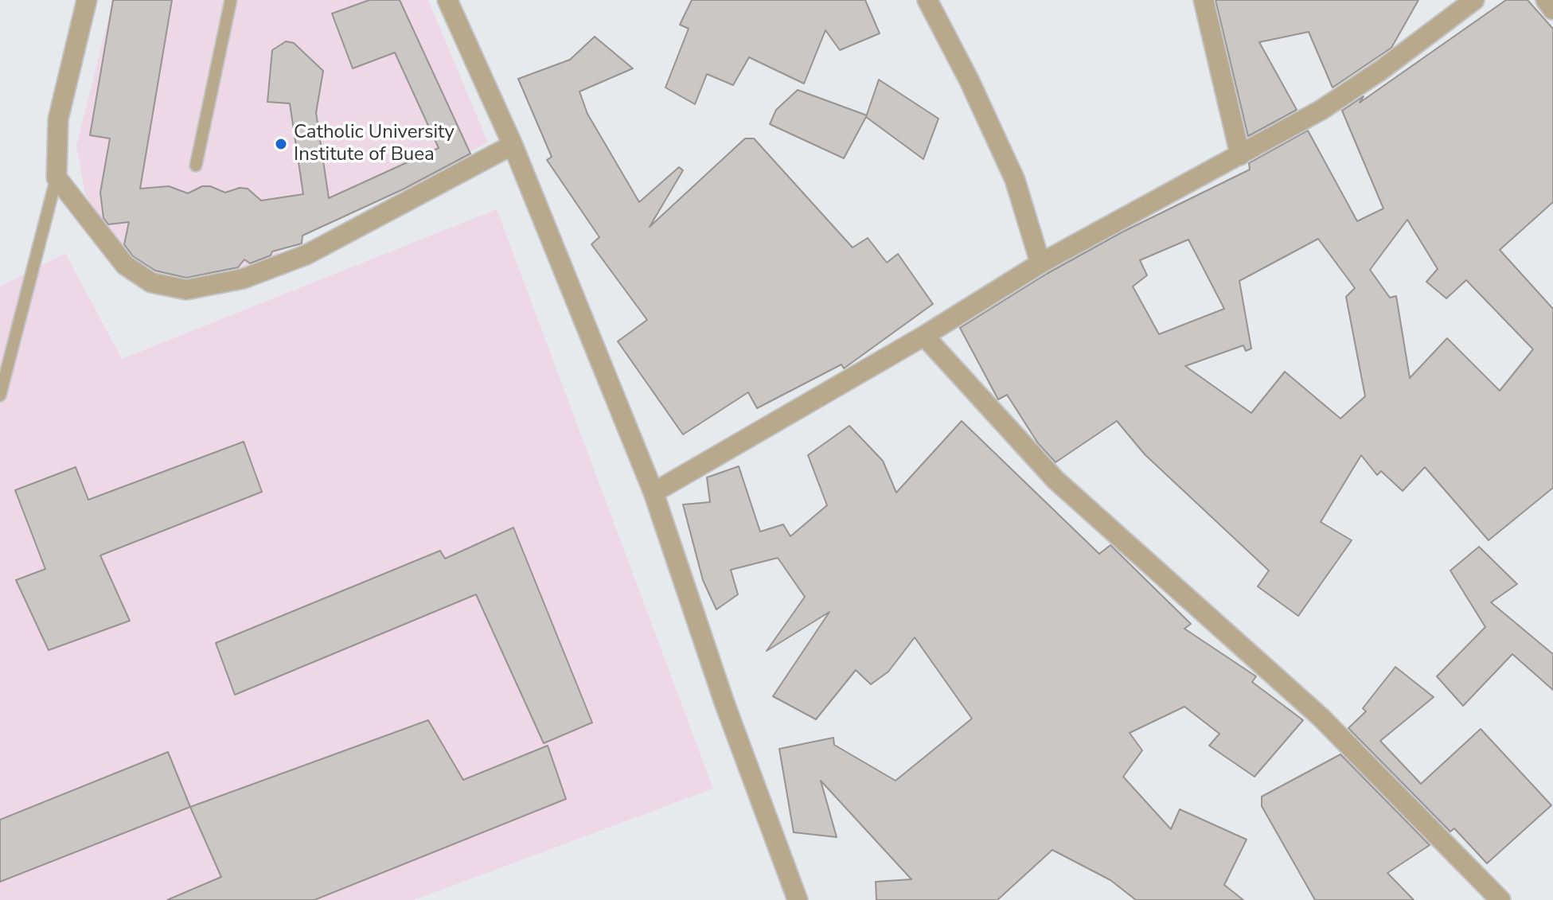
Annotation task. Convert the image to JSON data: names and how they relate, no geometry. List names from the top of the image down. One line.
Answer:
{"places":["Catholic University Institute of Buea"]}
